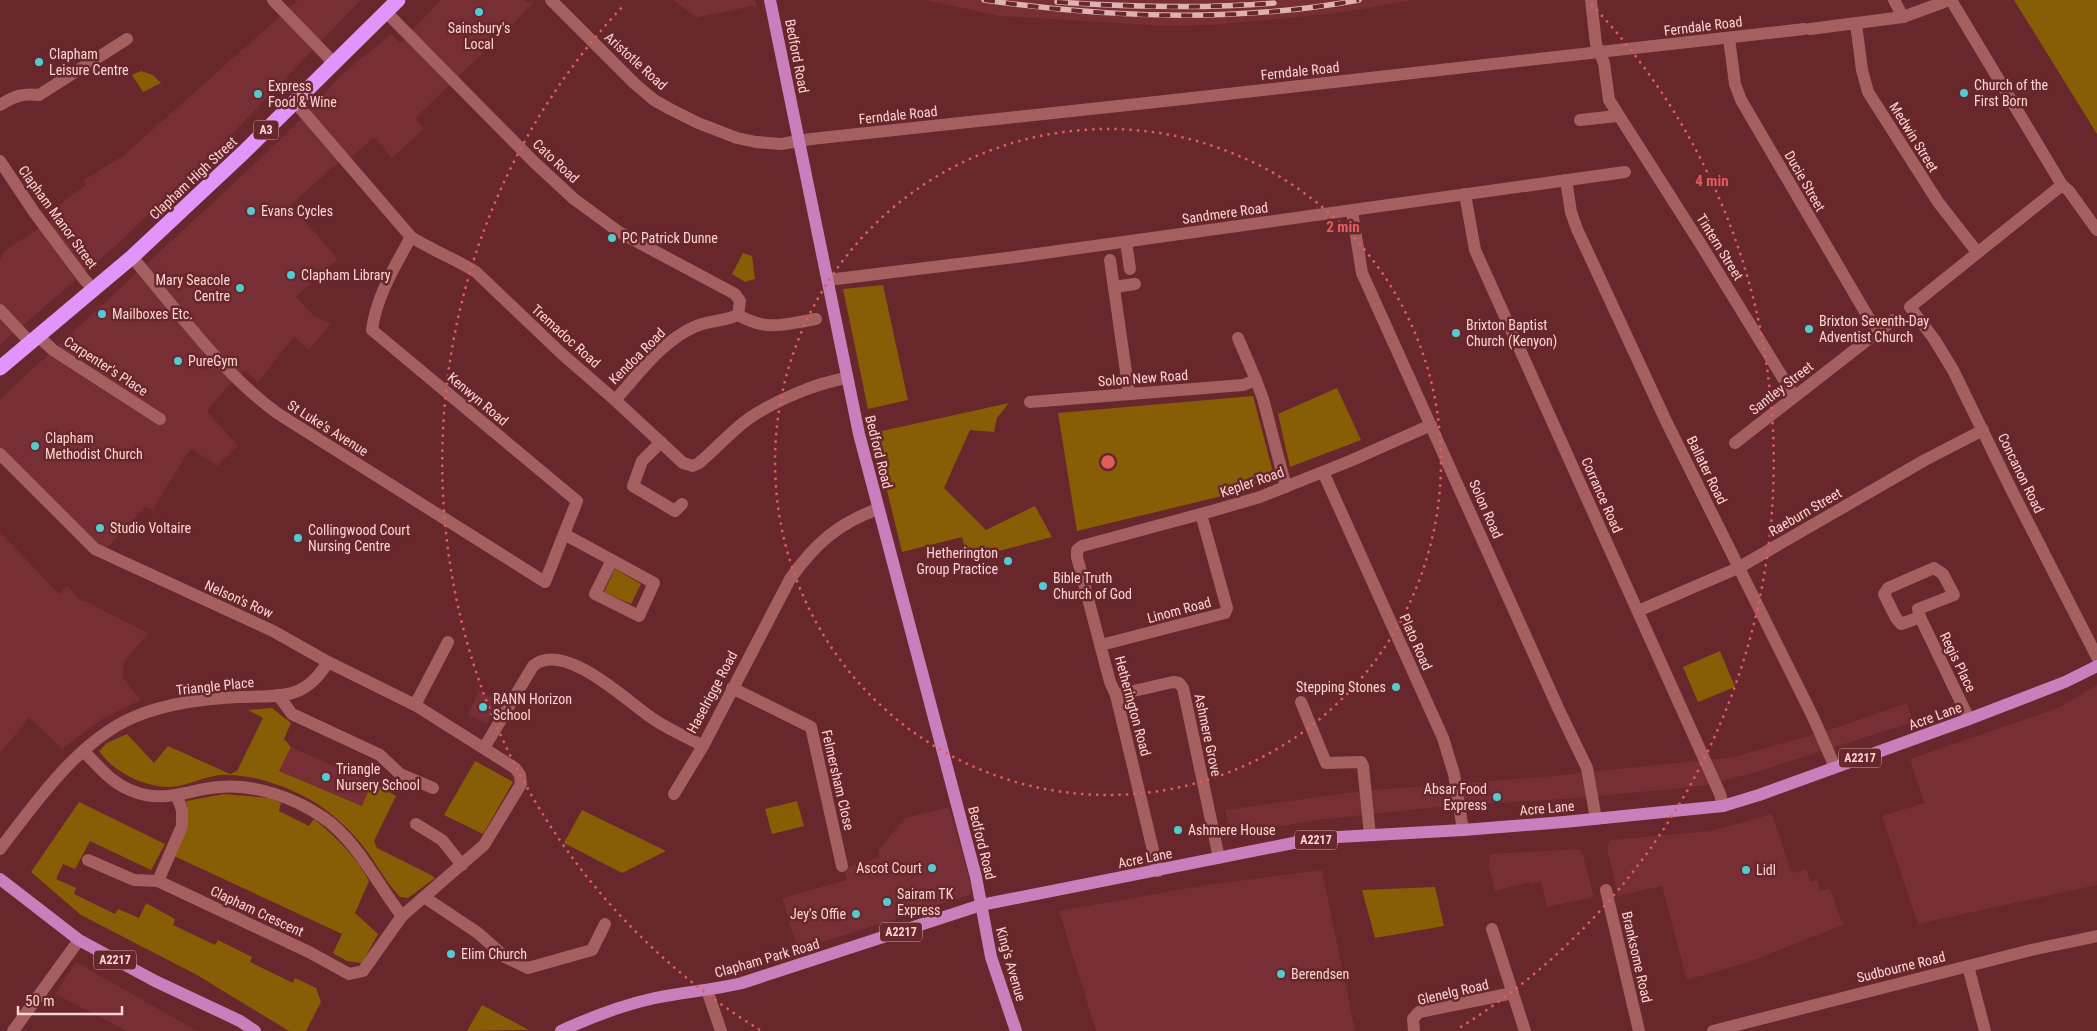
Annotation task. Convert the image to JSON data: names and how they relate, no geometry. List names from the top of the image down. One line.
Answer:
{"streets":{"highway":["A3","Clapham High Street"],"main road":["Bedford Road","Acre Lane","A2217","Clapham Park Road","King's Avenue"],"street":["Ferndale Road","Aristotle Road","Medwin Street","Cato Road","Ducie Street","Sandmere Road","Clapham Manor Street","Tintern Street","Tremadoc Road","Kendoa Road","Carpenter's Place","Solon New Road","Santley Street","Kenwyn Road","St Luke's Avenue","Ballater Road","Concanon Road","Kepler Road","Corrance Road","Solon Road","Raeburn Street","Nelson's Row","Linom Road","Plato Road","Regis Place","Triangle Place","Haselrigge Road","Hetherington Road","Ashmere Grove","Felmersham Close","Clapham Crescent","Branksome Road","Sudbourne Road","Glenelg Road"]},"crossings":[["Ferndale Road","Bedford Road"],["Ferndale Road","Aristotle Road"],["Ferndale Road","Medwin Street"],["Ferndale Road","Ducie Street"],["Ferndale Road","Tintern Street"],["Bedford Road","Aristotle Road"],["Bedford Road","Sandmere Road"],["Bedford Road","Tremadoc Road"],["Bedford Road","Haselrigge Road"],["Bedford Road","Acre Lane"],["Bedford Road","Clapham Park Road"],["Bedford Road","King's Avenue"],["Medwin Street","Concanon Road"],["Cato Road","Clapham High Street"],["Cato Road","Kendoa Road"],["Clapham High Street","Clapham Manor Street"],["Clapham High Street","Tremadoc Road"],["Clapham High Street","Carpenter's Place"],["Clapham High Street","St Luke's Avenue"],["Ducie Street","Santley Street"],["Sandmere Road","Ballater Road"],["Sandmere Road","Corrance Road"],["Sandmere Road","Solon Road"],["Tintern Street","Santley Street"],["Tremadoc Road","Kendoa Road"],["Tremadoc Road","Kenwyn Road"],["Kenwyn Road","St Luke's Avenue"],["Ballater Road","Raeburn Street"],["Ballater Road","Acre Lane"],["Concanon Road","Raeburn Street"],["Kepler Road","Solon Road"],["Kepler Road","Linom Road"],["Kepler Road","Plato Road"],["Kepler Road","Hetherington Road"],["Corrance Road","Raeburn Street"],["Corrance Road","Acre Lane"],["Solon Road","Acre Lane"],["Nelson's Row","Triangle Place"],["Nelson's Row","Haselrigge Road"],["Nelson's Row","Clapham Crescent"],["Linom Road","Hetherington Road"],["Plato Road","Acre Lane"],["Regis Place","Acre Lane"],["Haselrigge Road","Felmersham Close"],["Hetherington Road","Acre Lane"],["Hetherington Road","Ashmere Grove"],["Acre Lane","Ashmere Grove"],["Acre Lane","Clapham Park Road"],["Acre Lane","King's Avenue"],["Clapham Park Road","King's Avenue"]],"places":["Sainsbury's Local","Clapham Leisure Centre","Church of the First Born","Express Food & Wine","Evans Cycles","PC Patrick Dunne","Clapham Library","Mary Seacole Centre","Mailboxes Etc.","Brixton Seventh-Day Adventist Church","Brixton Baptist Church (Kenyon)","PureGym","Clapham Methodist Church","Studio Voltaire","Collingwood Court Nursing Centre","Hetherington Group Practice","Bible Truth Church of God","Stepping Stones","RANN Horizon School","Triangle Nursery School","Absar Food Express","Ashmere House","Ascot Court","Lidl","Sairam TK Express","Jey's Offie","Elim Church","Berendsen"],"scale_bar":"50 m","rings":["4 min","2 min"]}
